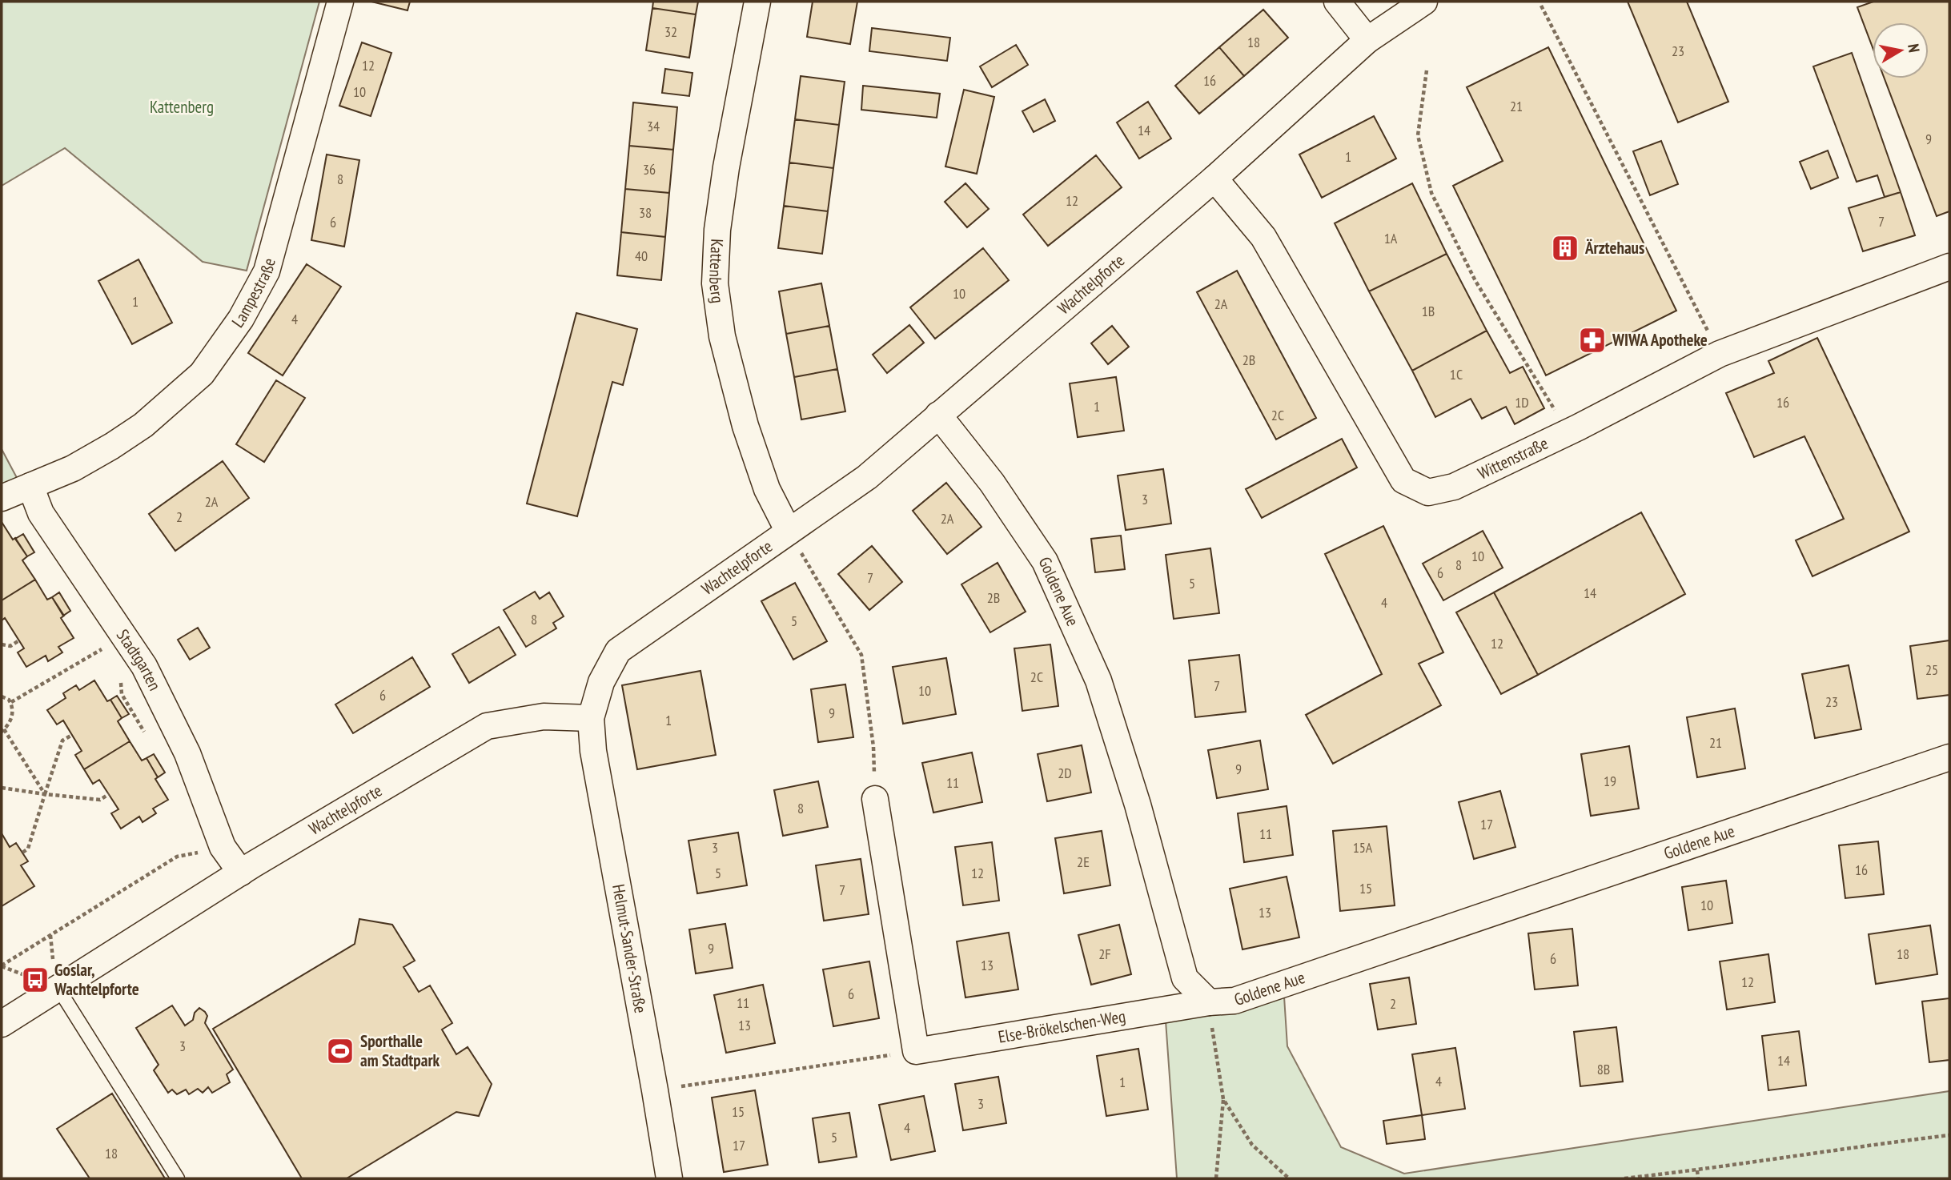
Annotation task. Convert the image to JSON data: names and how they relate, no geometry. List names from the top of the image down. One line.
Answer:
{"streets":{"street":["Kattenberg","Wachtelpforte","Lampestraße","Wittenstraße","Goldene Aue","Stadtgarten","Helmut-Sander-Straße","Else-Brökelschen-Weg"]},"crossings":[["Kattenberg","Wachtelpforte"],["Wachtelpforte","Wittenstraße"],["Wachtelpforte","Goldene Aue"],["Wachtelpforte","Stadtgarten"],["Wachtelpforte","Helmut-Sander-Straße"],["Lampestraße","Stadtgarten"],["Goldene Aue","Else-Brökelschen-Weg"]],"parks":["Kattenberg"],"places":{"building":["Ärztehaus"],"pharmacy":["WIWA Apotheke"],"bus stop":["Goslar, Wachtelpforte"],"sports":["Sporthalle am Stadtpark"]},"house_numbers":["32","18","23","12","16","10","21","34","14","9","1","36","8","12","38","7","6","1A","40","10","1","2A","1B","4","2B","1C","1D","16","1","2C","3","2A","2","2A","10","8","6","7","5","14","2B","4","8","5","12","25","2C","7","10","6","23","9","1","21","9","2D","19","11","8","17","11","3","15A","2E","16","5","12","15","7","10","13","9","2F","18","6","13","12","6","11","2","13","3","14","8B","4","1","3","15","4","5","17","18"],"north":"right"}
